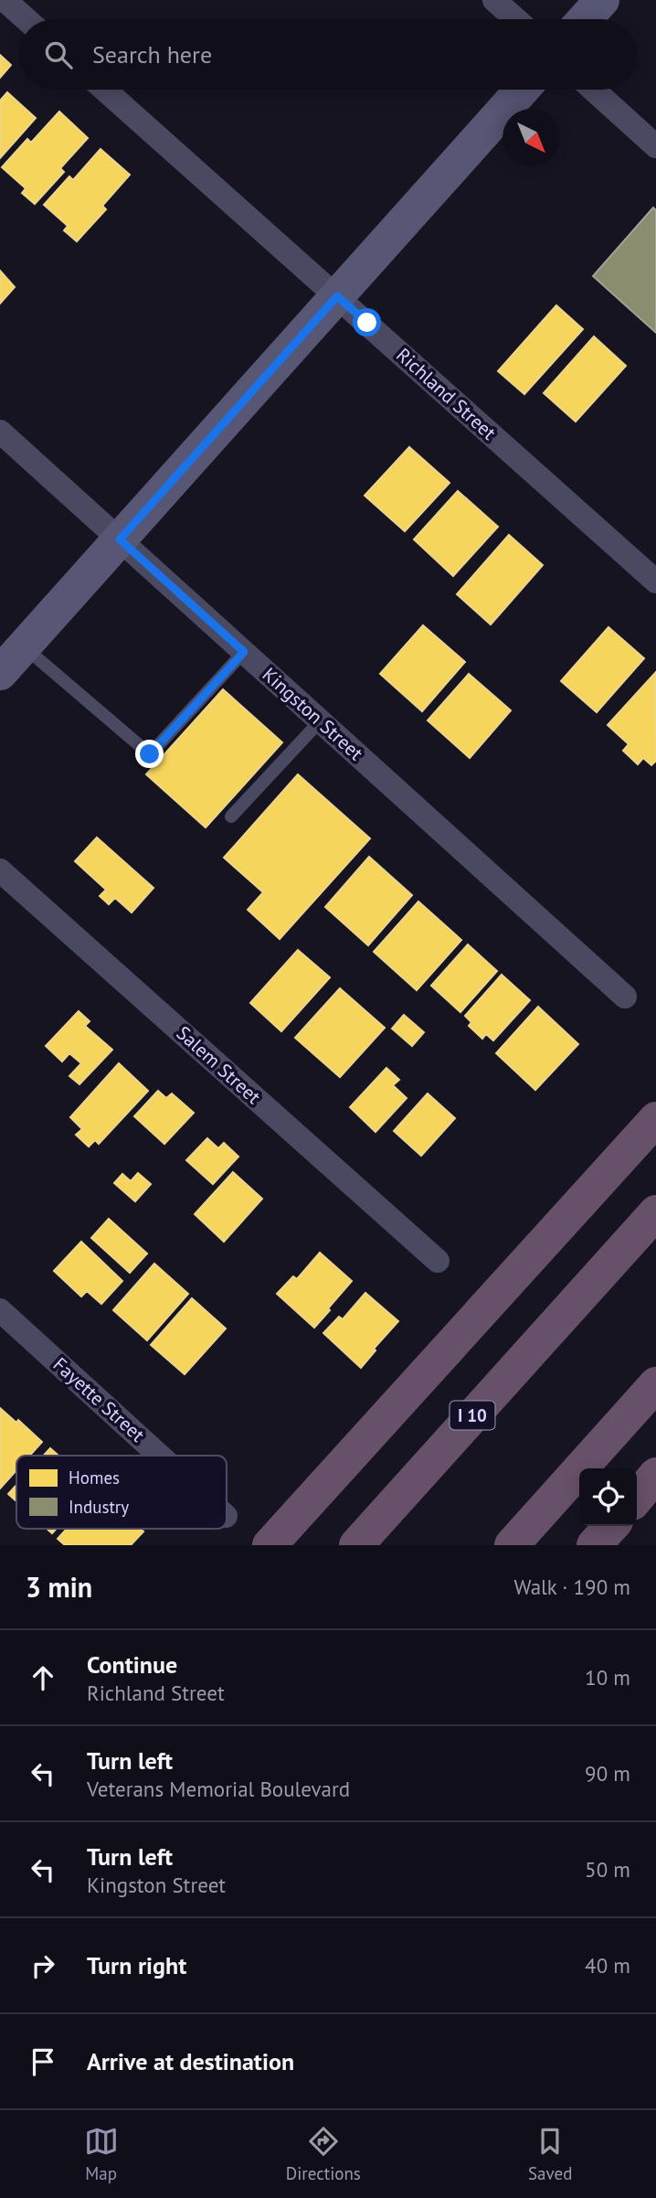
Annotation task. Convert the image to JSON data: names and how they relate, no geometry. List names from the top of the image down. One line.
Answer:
{"streets":{"highway":["I 10"],"street":["Richland Street","Kingston Street","Salem Street","Fayette Street"]},"legend":["Homes","Industry"],"north":"bottom right","page":{"search":"Search here","heading":["3 min","Walk · 190 m"],"list":[["Continue","Richland Street","10 m"],["Turn left","Veterans Memorial Boulevard","90 m"],["Turn left","Kingston Street","50 m"],["Turn right","40 m"],"Arrive at destination"],"nav":["Map","Directions","Saved"]}}
